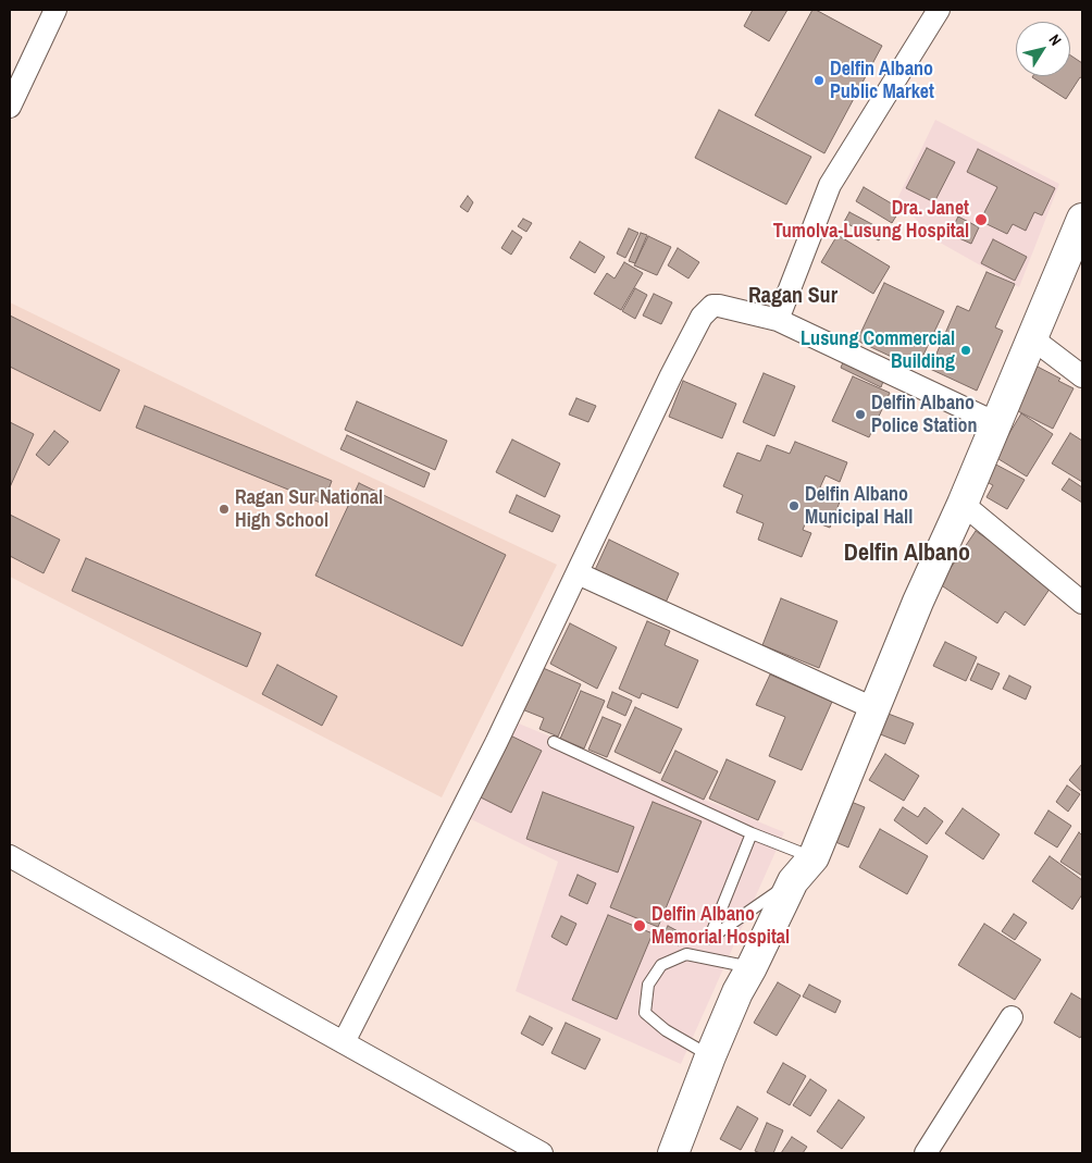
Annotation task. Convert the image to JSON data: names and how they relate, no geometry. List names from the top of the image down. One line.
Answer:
{"districts":["Ragan Sur","Delfin Albano"],"places":["Delfin Albano Public Market","Dra. Janet Tumolva-Lusung Hospital","Lusung Commercial Building","Delfin Albano Police Station","Delfin Albano Municipal Hall","Ragan Sur National High School","Delfin Albano Memorial Hospital"],"north":"top right"}
